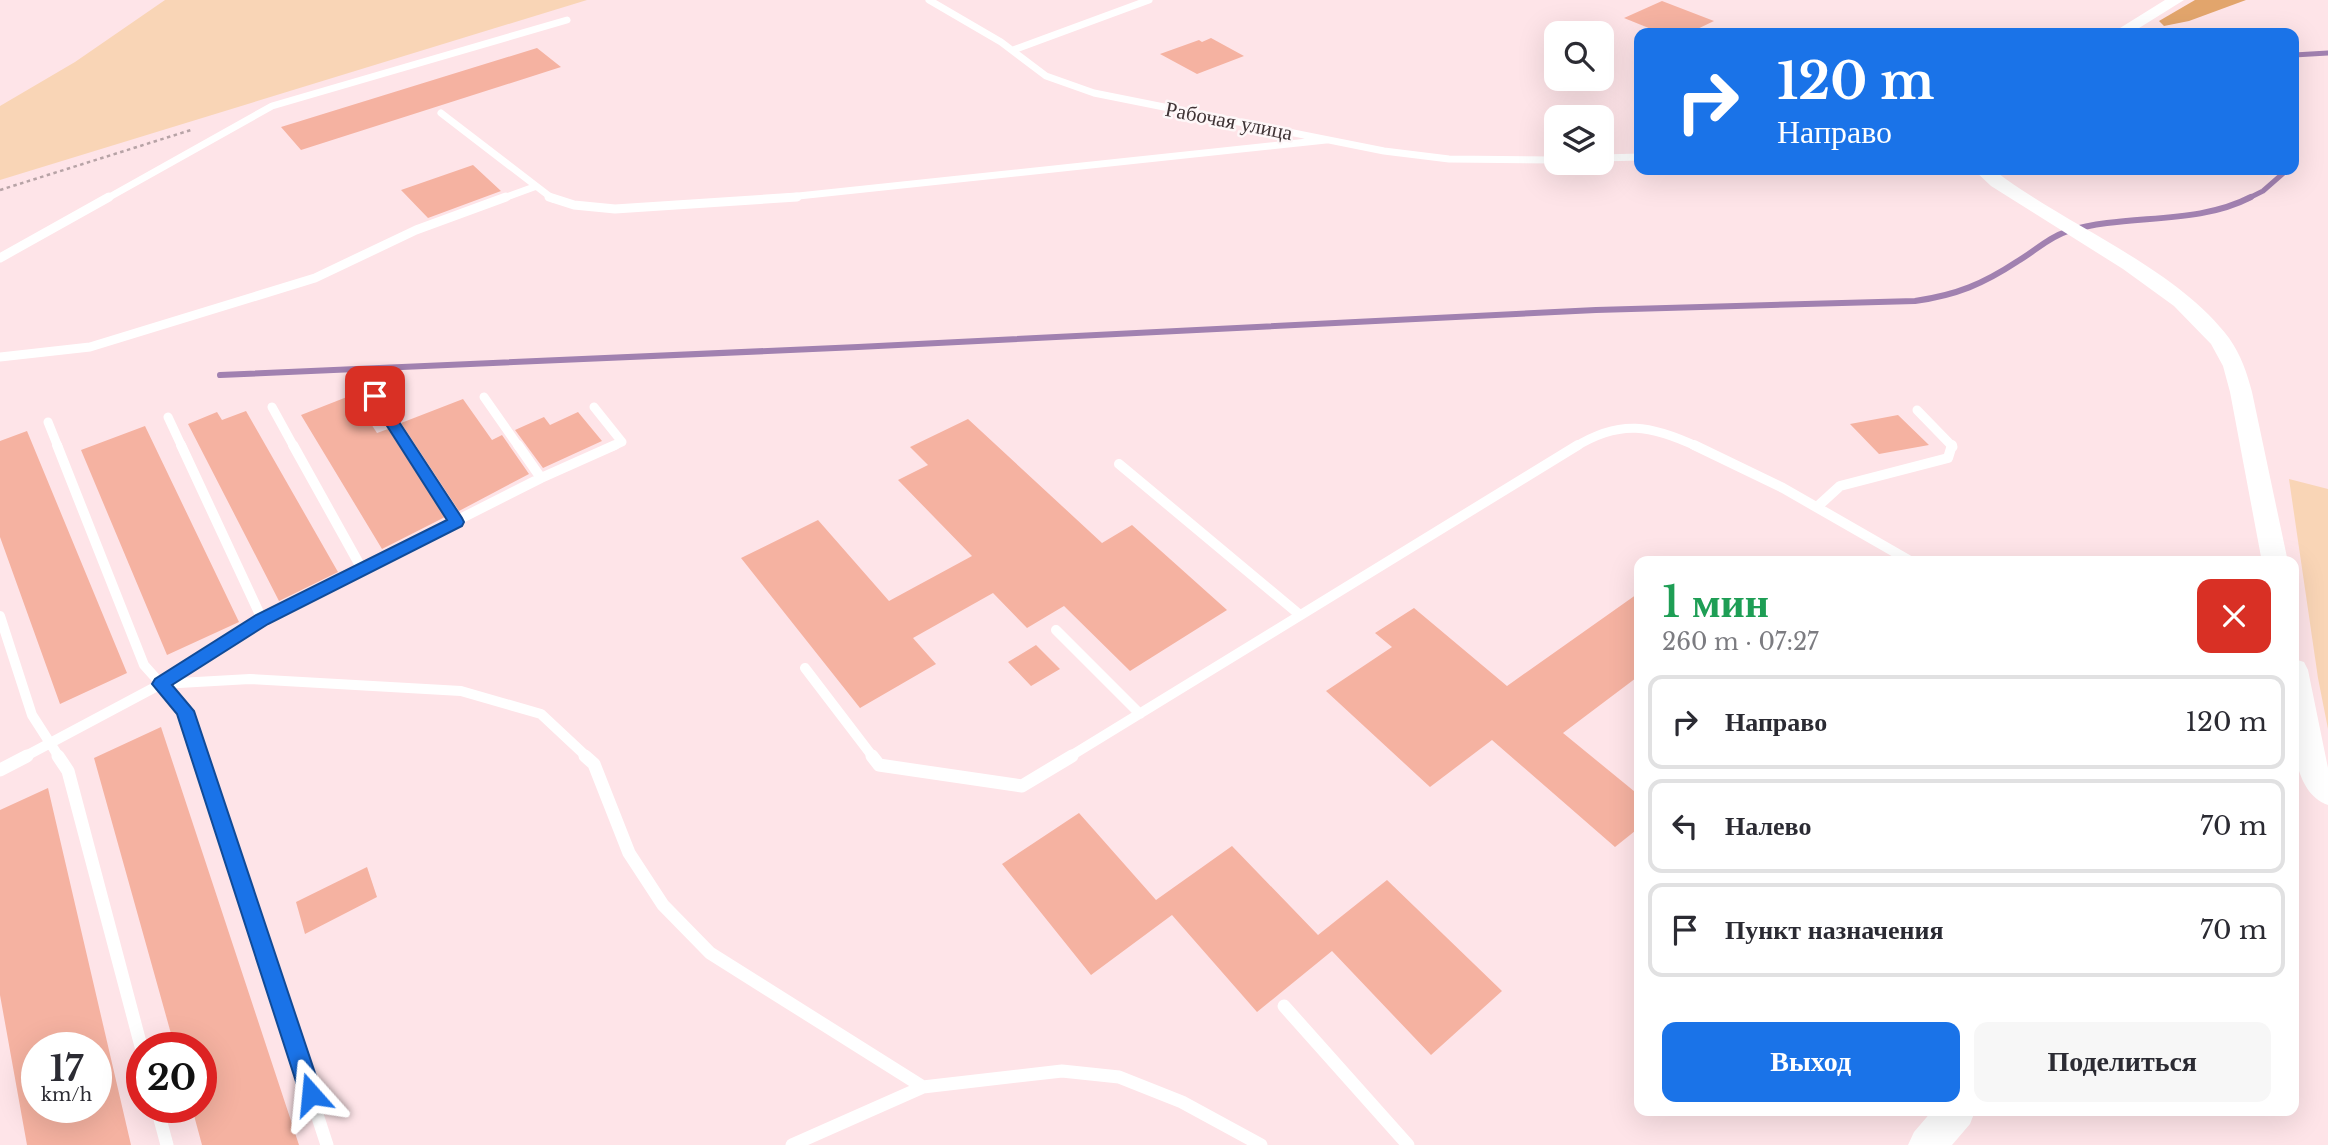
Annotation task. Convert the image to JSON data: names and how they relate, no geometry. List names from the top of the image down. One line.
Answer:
{"streets":{"lane":["Рабочая улица"]},"page":{"turn":["120 m","Направо"],"heading":["1 мин","260 m · 07:27"],"list":[{"name":"Направо","value":"120 m"},{"name":"Налево","value":"70 m"},{"name":"Пункт назначения","value":"70 m"}],"buttons":["Выход","Поделиться"],"speed":"17 km/h","limit":"20"}}
